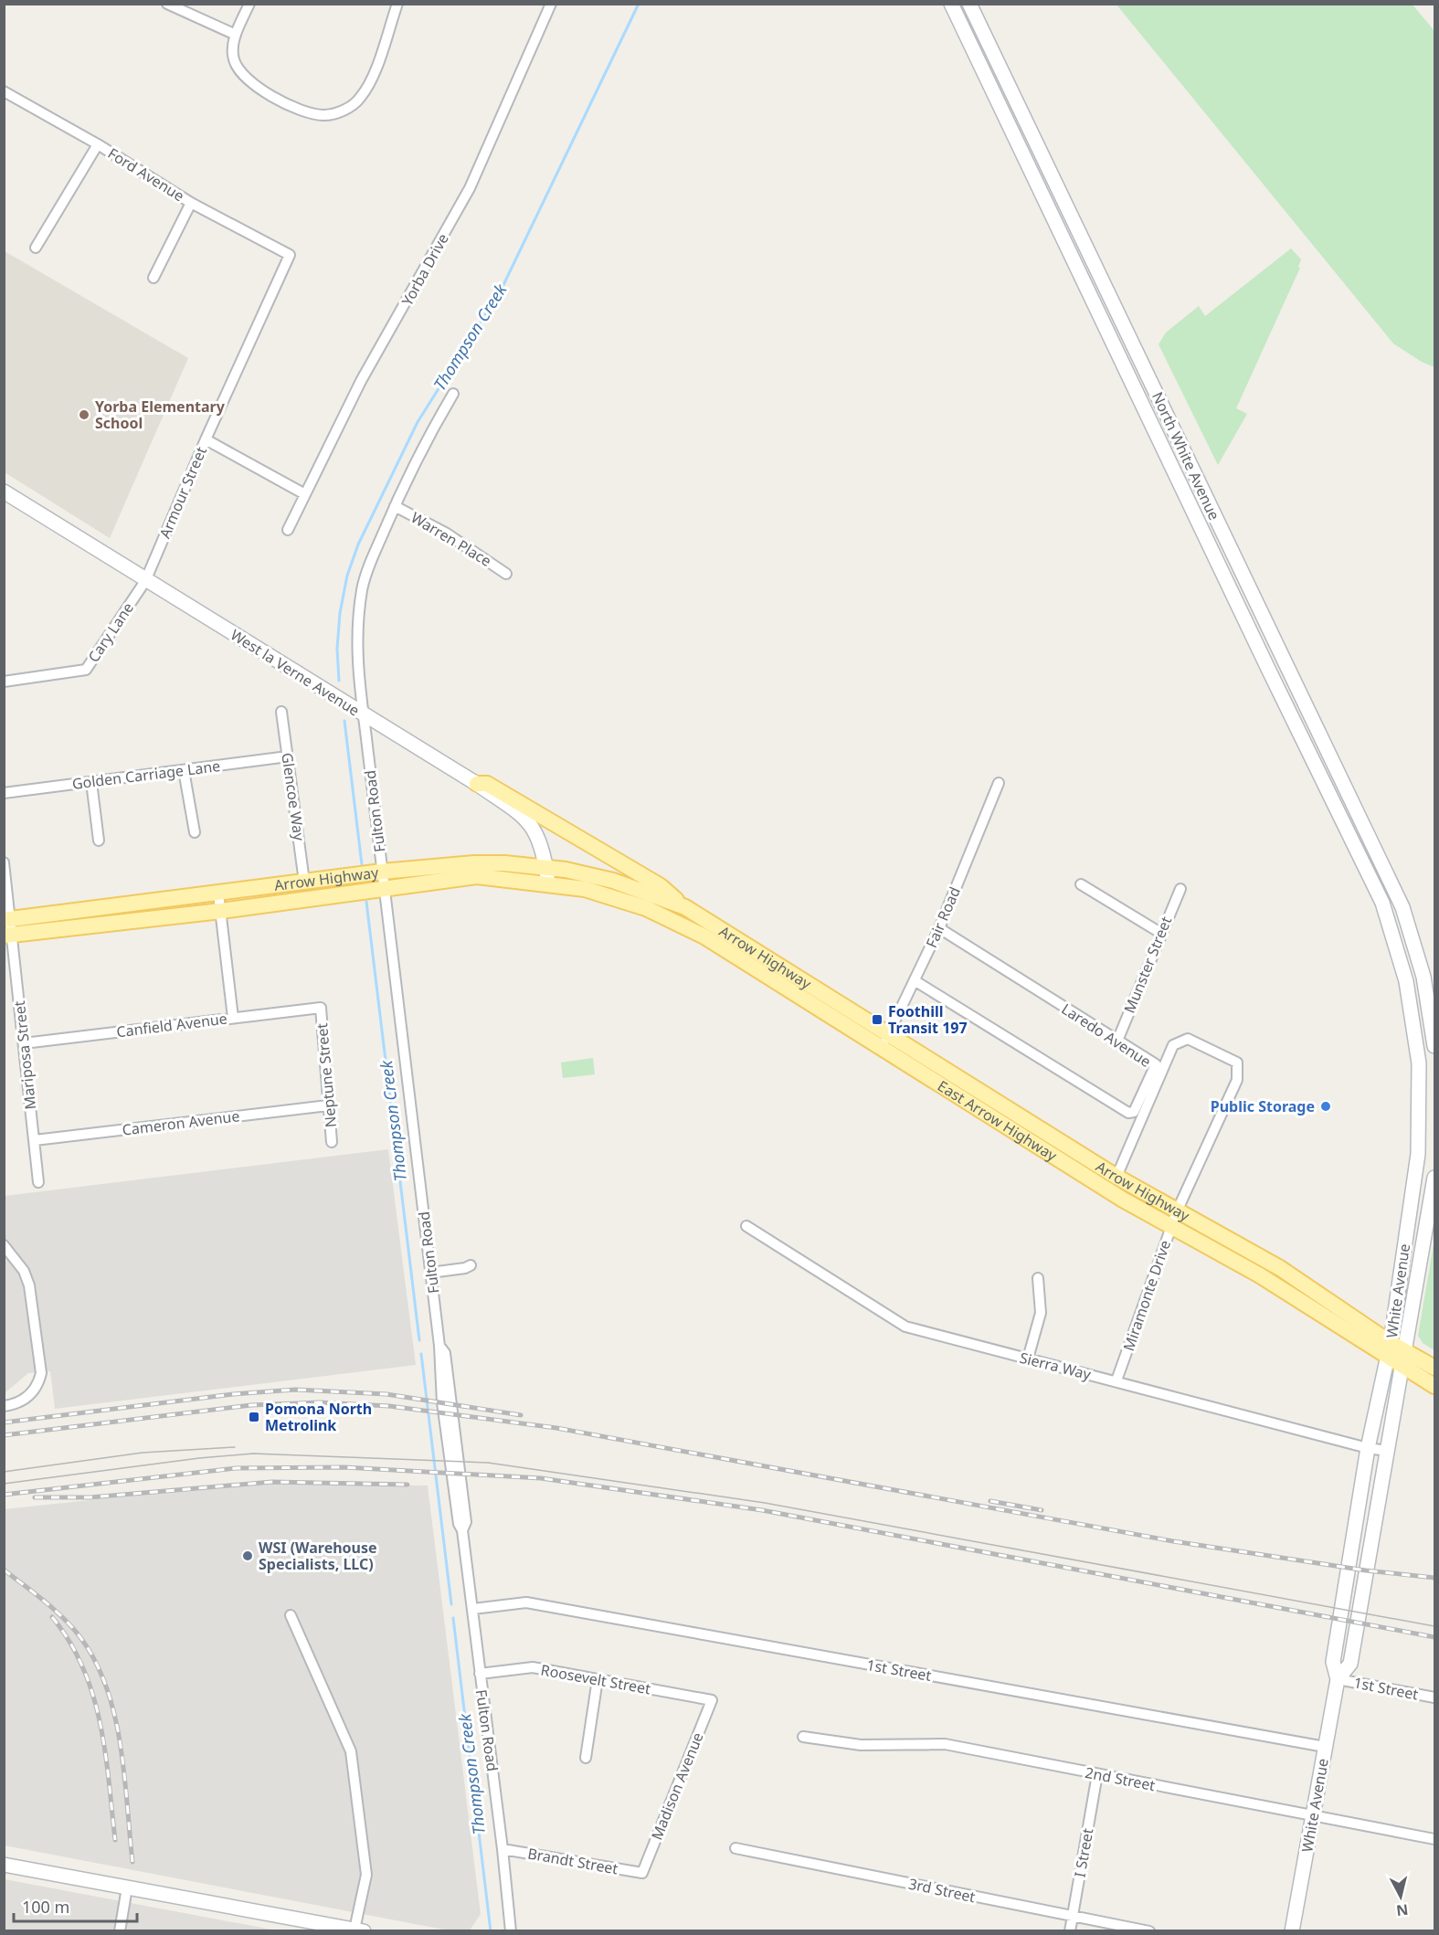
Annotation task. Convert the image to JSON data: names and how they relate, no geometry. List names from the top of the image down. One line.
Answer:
{"streets":{"main road":["North White Avenue","West la Verne Avenue","Arrow Highway","East Arrow Highway","White Avenue"],"street":["Ford Avenue","Yorba Drive","Armour Street","Warren Place","Cary Lane","Golden Carriage Lane","Glencoe Way","Fulton Road","Fair Road","Munster Street","Canfield Avenue","Laredo Avenue","Mariposa Street","Neptune Street","Cameron Avenue","Miramonte Drive","Sierra Way","1st Street","Roosevelt Street","2nd Street","Madison Avenue","I Street","Brandt Street","3rd Street"]},"crossings":[["Ford Avenue","Armour Street"],["North White Avenue","White Avenue"],["Armour Street","Cary Lane"],["Armour Street","West la Verne Avenue"],["Warren Place","Fulton Road"],["Cary Lane","West la Verne Avenue"],["West la Verne Avenue","Fulton Road"],["West la Verne Avenue","Arrow Highway"],["West la Verne Avenue","East Arrow Highway"],["Golden Carriage Lane","Glencoe Way"],["Glencoe Way","Arrow Highway"],["Fulton Road","Arrow Highway"],["Fulton Road","1st Street"],["Fulton Road","Roosevelt Street"],["Fulton Road","Brandt Street"],["Arrow Highway","Fair Road"],["Arrow Highway","Mariposa Street"],["Arrow Highway","East Arrow Highway"],["Arrow Highway","White Avenue"],["Arrow Highway","Miramonte Drive"],["Fair Road","Laredo Avenue"],["Fair Road","East Arrow Highway"],["Munster Street","Laredo Avenue"],["Canfield Avenue","Mariposa Street"],["Canfield Avenue","Neptune Street"],["Mariposa Street","Cameron Avenue"],["Neptune Street","Cameron Avenue"],["East Arrow Highway","White Avenue"],["East Arrow Highway","Miramonte Drive"],["White Avenue","Sierra Way"],["White Avenue","1st Street"],["White Avenue","2nd Street"],["Miramonte Drive","Sierra Way"],["Roosevelt Street","Madison Avenue"],["2nd Street","I Street"],["Madison Avenue","Brandt Street"],["I Street","3rd Street"]],"water":["Thompson Creek"],"places":{"other":["Yorba Elementary School","Public Storage","WSI (Warehouse Specialists, LLC)"],"transit":["Foothill Transit 197","Pomona North Metrolink"]},"scale_bar":"100 m","north":"bottom"}
